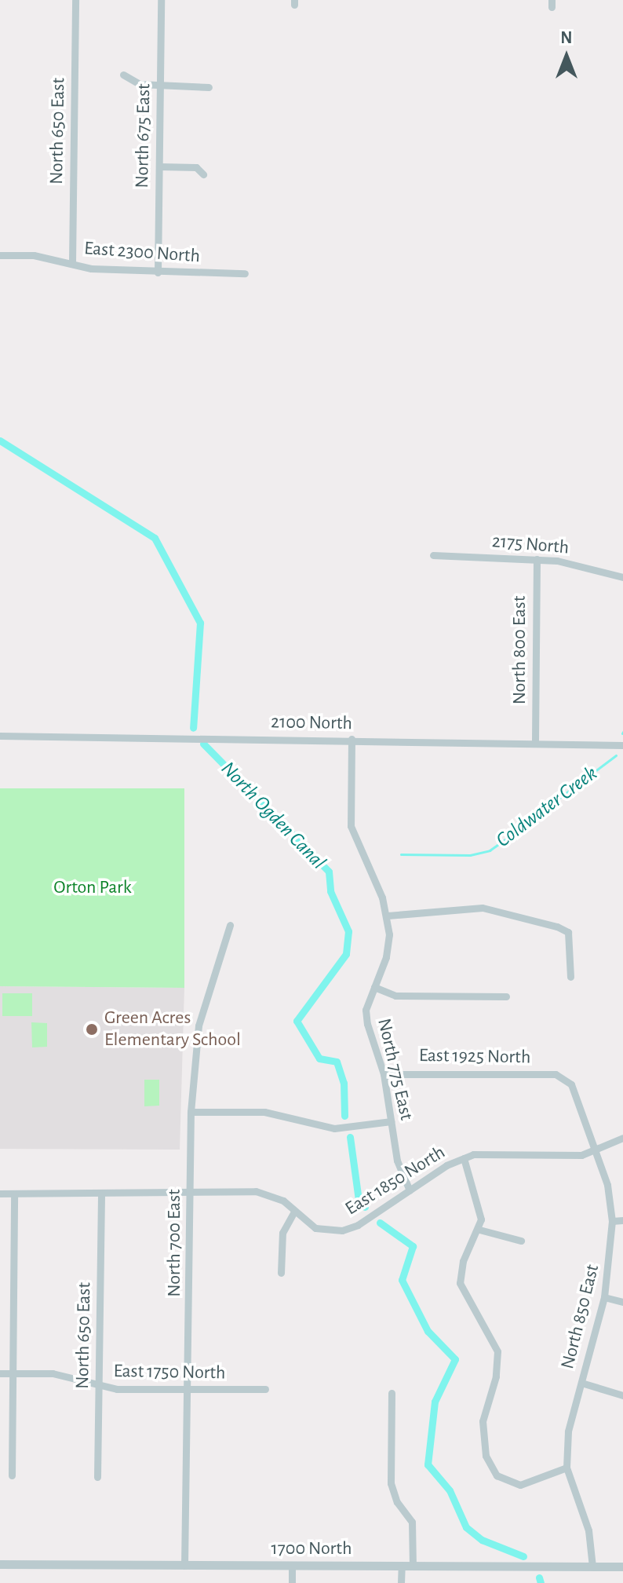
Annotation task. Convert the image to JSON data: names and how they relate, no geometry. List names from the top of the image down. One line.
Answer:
{"streets":{"street":["North 650 East","North 675 East","East 2300 North","2175 North","North 800 East","2100 North","East 1925 North","North 775 East","East 1850 North","North 700 East","North 850 East","East 1750 North","1700 North"]},"crossings":[["North 650 East","East 2300 North"],["North 650 East","East 1850 North"],["North 650 East","East 1750 North"],["North 675 East","East 2300 North"],["2175 North","North 800 East"],["North 800 East","2100 North"],["2100 North","North 775 East"],["East 1925 North","North 775 East"],["East 1925 North","North 850 East"],["North 775 East","East 1850 North"],["East 1850 North","North 700 East"],["East 1850 North","North 850 East"],["North 700 East","East 1750 North"],["North 700 East","1700 North"],["North 850 East","1700 North"]],"water":["Coldwater Creek","North Ogden Canal"],"parks":["Orton Park"],"places":["Green Acres Elementary School"],"north":"top"}
